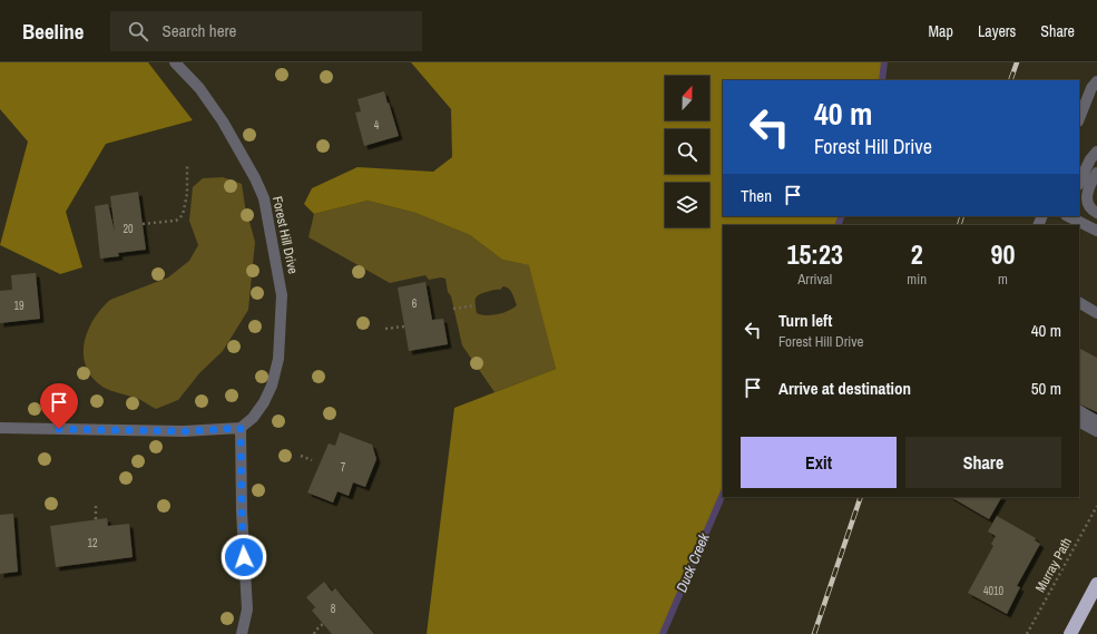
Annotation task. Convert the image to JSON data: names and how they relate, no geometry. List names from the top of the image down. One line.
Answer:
{"streets":{"street":["Forest Hill Drive"],"path":["Murray Path"]},"water":["Duck Creek"],"house_numbers":["4","20","6","19","7","12","4010","8"],"north":"top","page":{"header":"Beeline","search":"Search here","nav":["Map","Layers","Share"],"turn":["40 m","Forest Hill Drive"],"then":"Then","eta":["15:23","Arrival","2","min","90","m"],"list":[{"name":"Turn left","note":"Forest Hill Drive","value":"40 m"},{"name":"Arrive at destination","value":"50 m"}],"buttons":["Exit","Share"]}}
